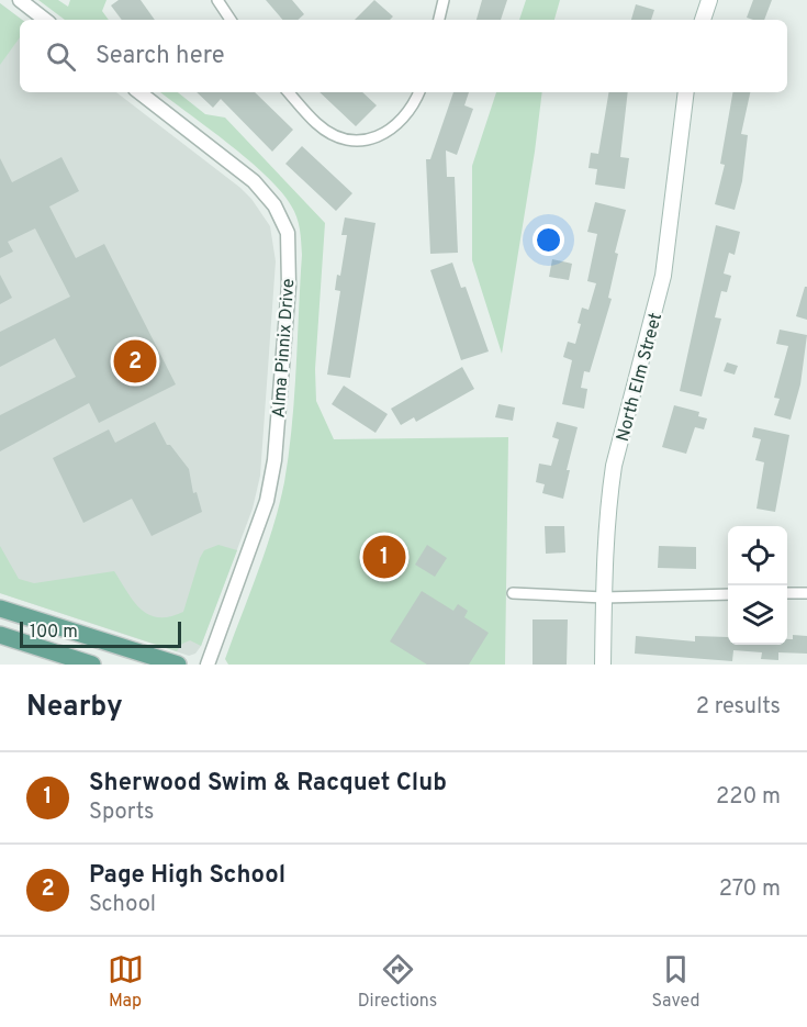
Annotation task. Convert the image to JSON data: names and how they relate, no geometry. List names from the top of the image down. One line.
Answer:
{"streets":{"main road":["North Elm Street"],"street":["Alma Pinnix Drive"]},"scale_bar":"100 m","page":{"search":"Search here","pins":["2","1"],"scale":"100 m","heading":["Nearby","2 results"],"list":[{"mark":"1","name":"Sherwood Swim & Racquet Club","note":"Sports","value":"220 m"},{"mark":"2","name":"Page High School","note":"School","value":"270 m"}],"nav":["Map","Directions","Saved"]}}
